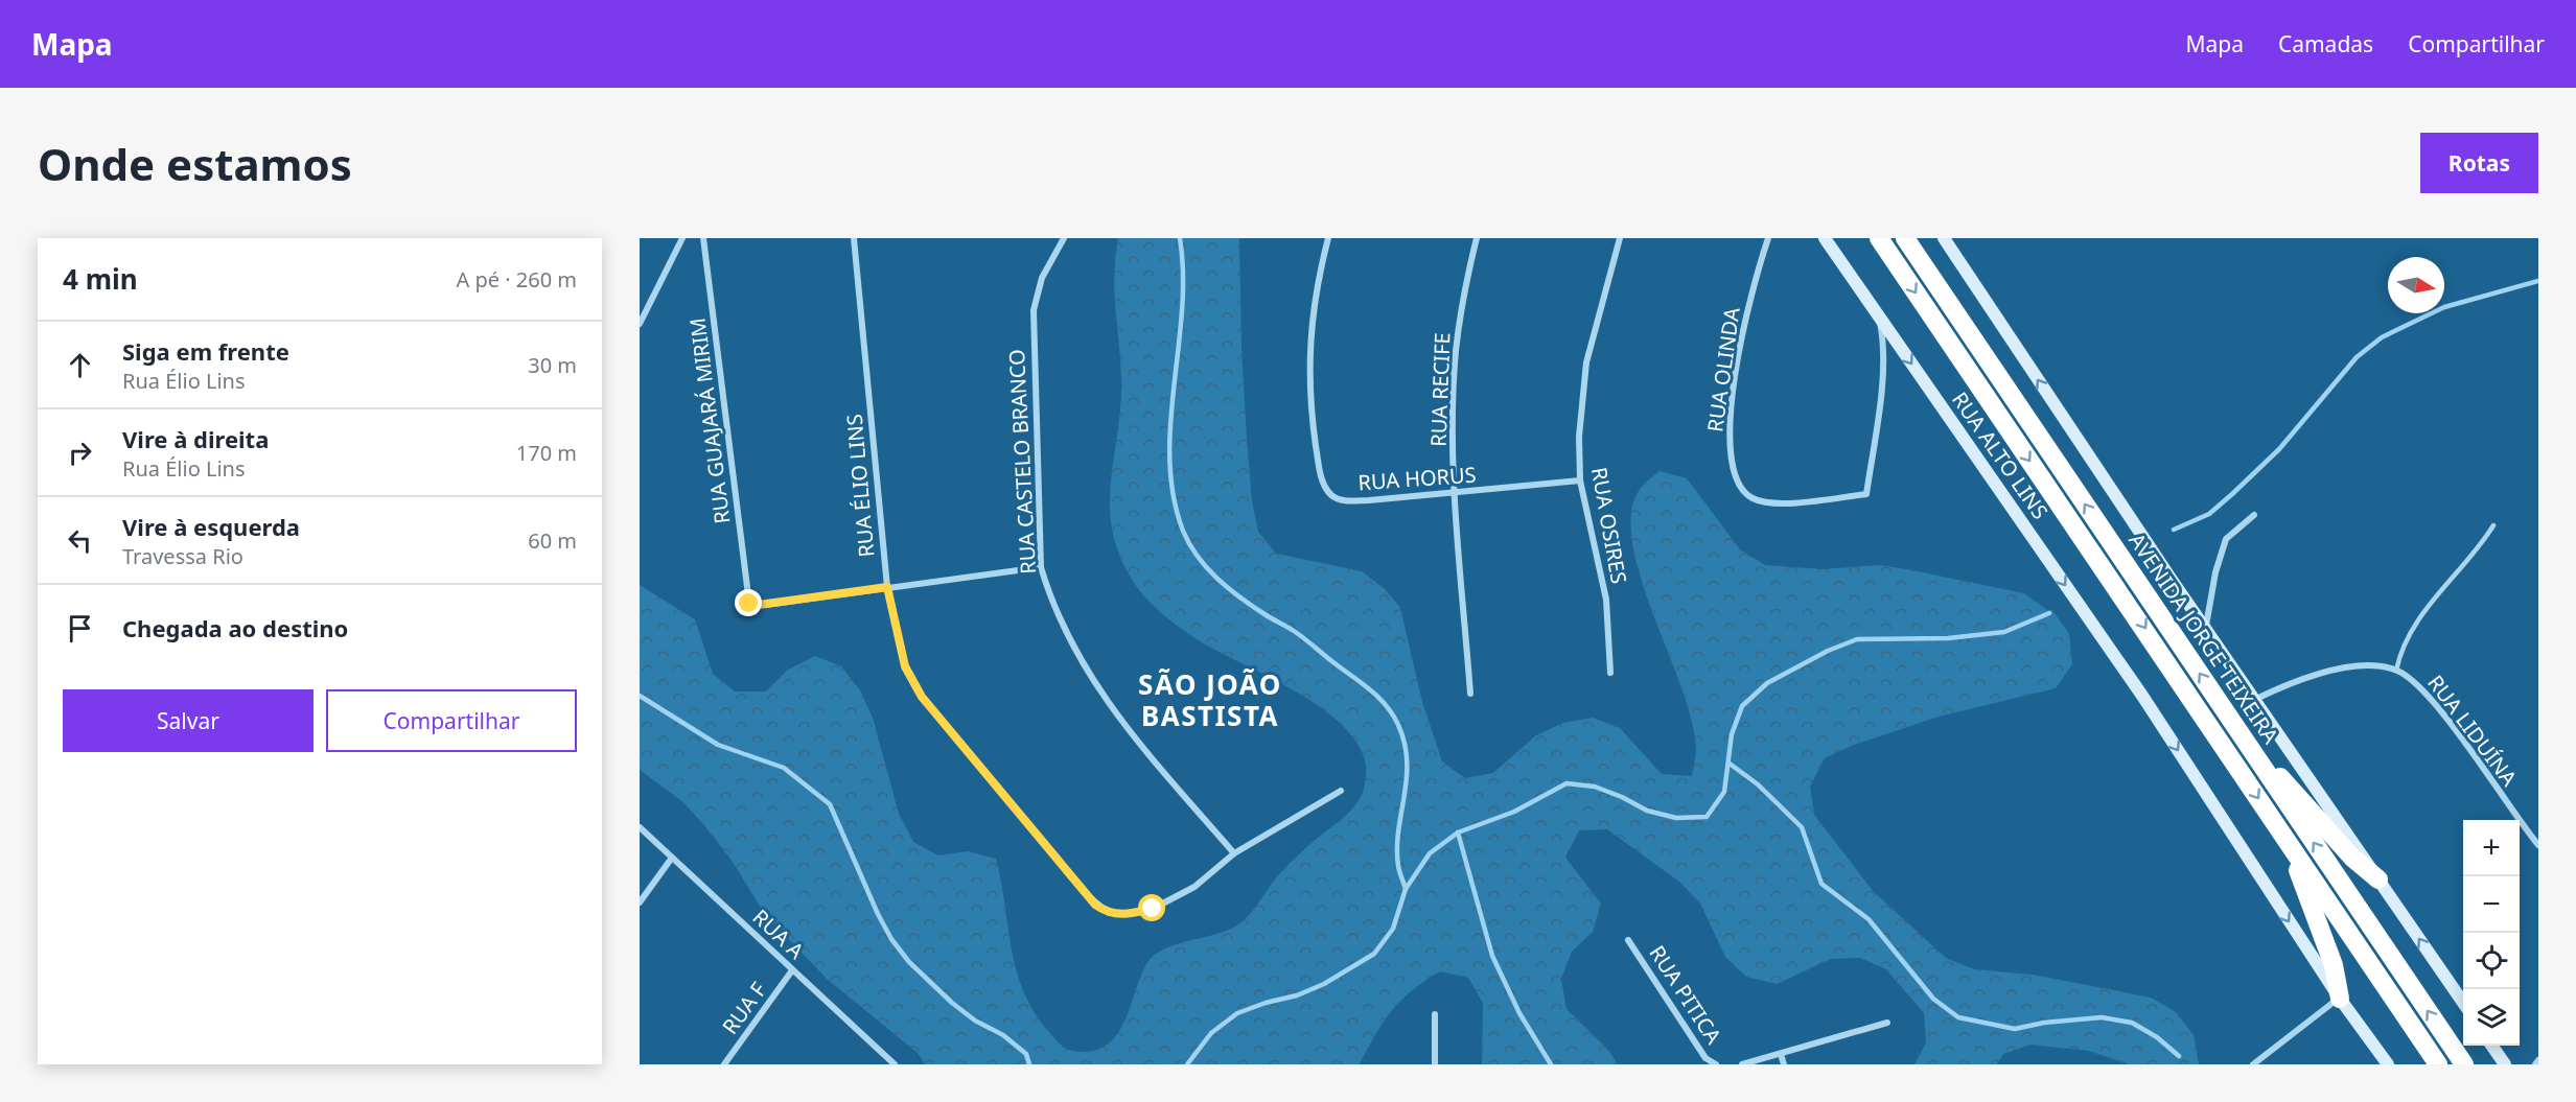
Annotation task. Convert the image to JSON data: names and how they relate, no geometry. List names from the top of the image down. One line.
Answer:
{"streets":{"highway":["AVENIDA JORGE TEIXEIRA"],"main road":["RUA ALTO LINS"],"street":["RUA OLINDA","RUA RECIFE","RUA GUAJARÁ MIRIM","RUA CASTELO BRANCO","RUA HORUS","RUA ÉLIO LINS","RUA OSIRES","RUA LIDUÍNA","RUA A","RUA PITICA","RUA F"]},"crossings":[["RUA OLINDA","RUA ALTO LINS"],["RUA RECIFE","RUA HORUS"],["RUA GUAJARÁ MIRIM","RUA ÉLIO LINS"],["RUA CASTELO BRANCO","RUA ÉLIO LINS"],["RUA HORUS","RUA OSIRES"],["RUA A","RUA F"]],"districts":["SÃO JOÃO BASTISTA"],"north":"right","page":{"header":"Mapa","nav":["Mapa","Camadas","Compartilhar"],"buttons":["Rotas",["Salvar","Compartilhar"]],"title":"Onde estamos","heading":["4 min","A pé · 260 m"],"list":[["Siga em frente","Rua Élio Lins","30 m"],["Vire à direita","Rua Élio Lins","170 m"],["Vire à esquerda","Travessa Rio","60 m"],"Chegada ao destino"],"map_buttons":["+","−"]}}
